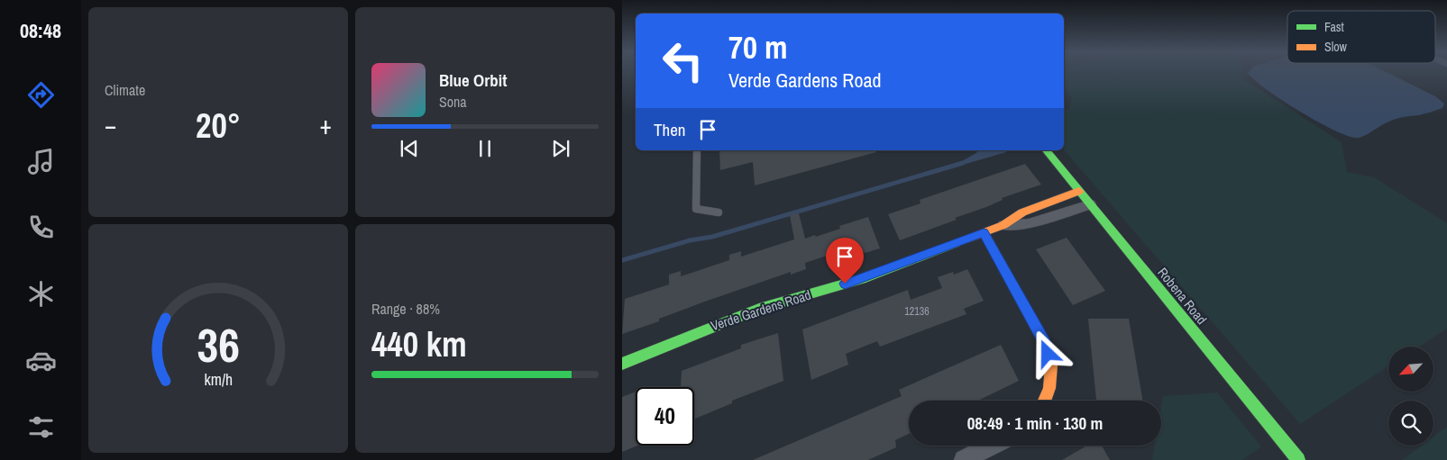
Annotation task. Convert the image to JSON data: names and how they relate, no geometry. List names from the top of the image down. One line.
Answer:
{"streets":{"street":["Robena Road","Verde Gardens Road"]},"crossings":[["Robena Road","Verde Gardens Road"]],"house_numbers":["12136"],"legend":["Fast","Slow"],"north":"bottom left","page":{"tabs":"08:48","tile":["Climate",["Range · 88%","440 km"]],"turn":["70 m","Verde Gardens Road"],"song":["Blue Orbit","Sona"],"heat":["−","20°","+"],"then":"Then","limit":"40","trip":"08:49 · 1 min · 130 m","gauge":["36","km/h"]}}
